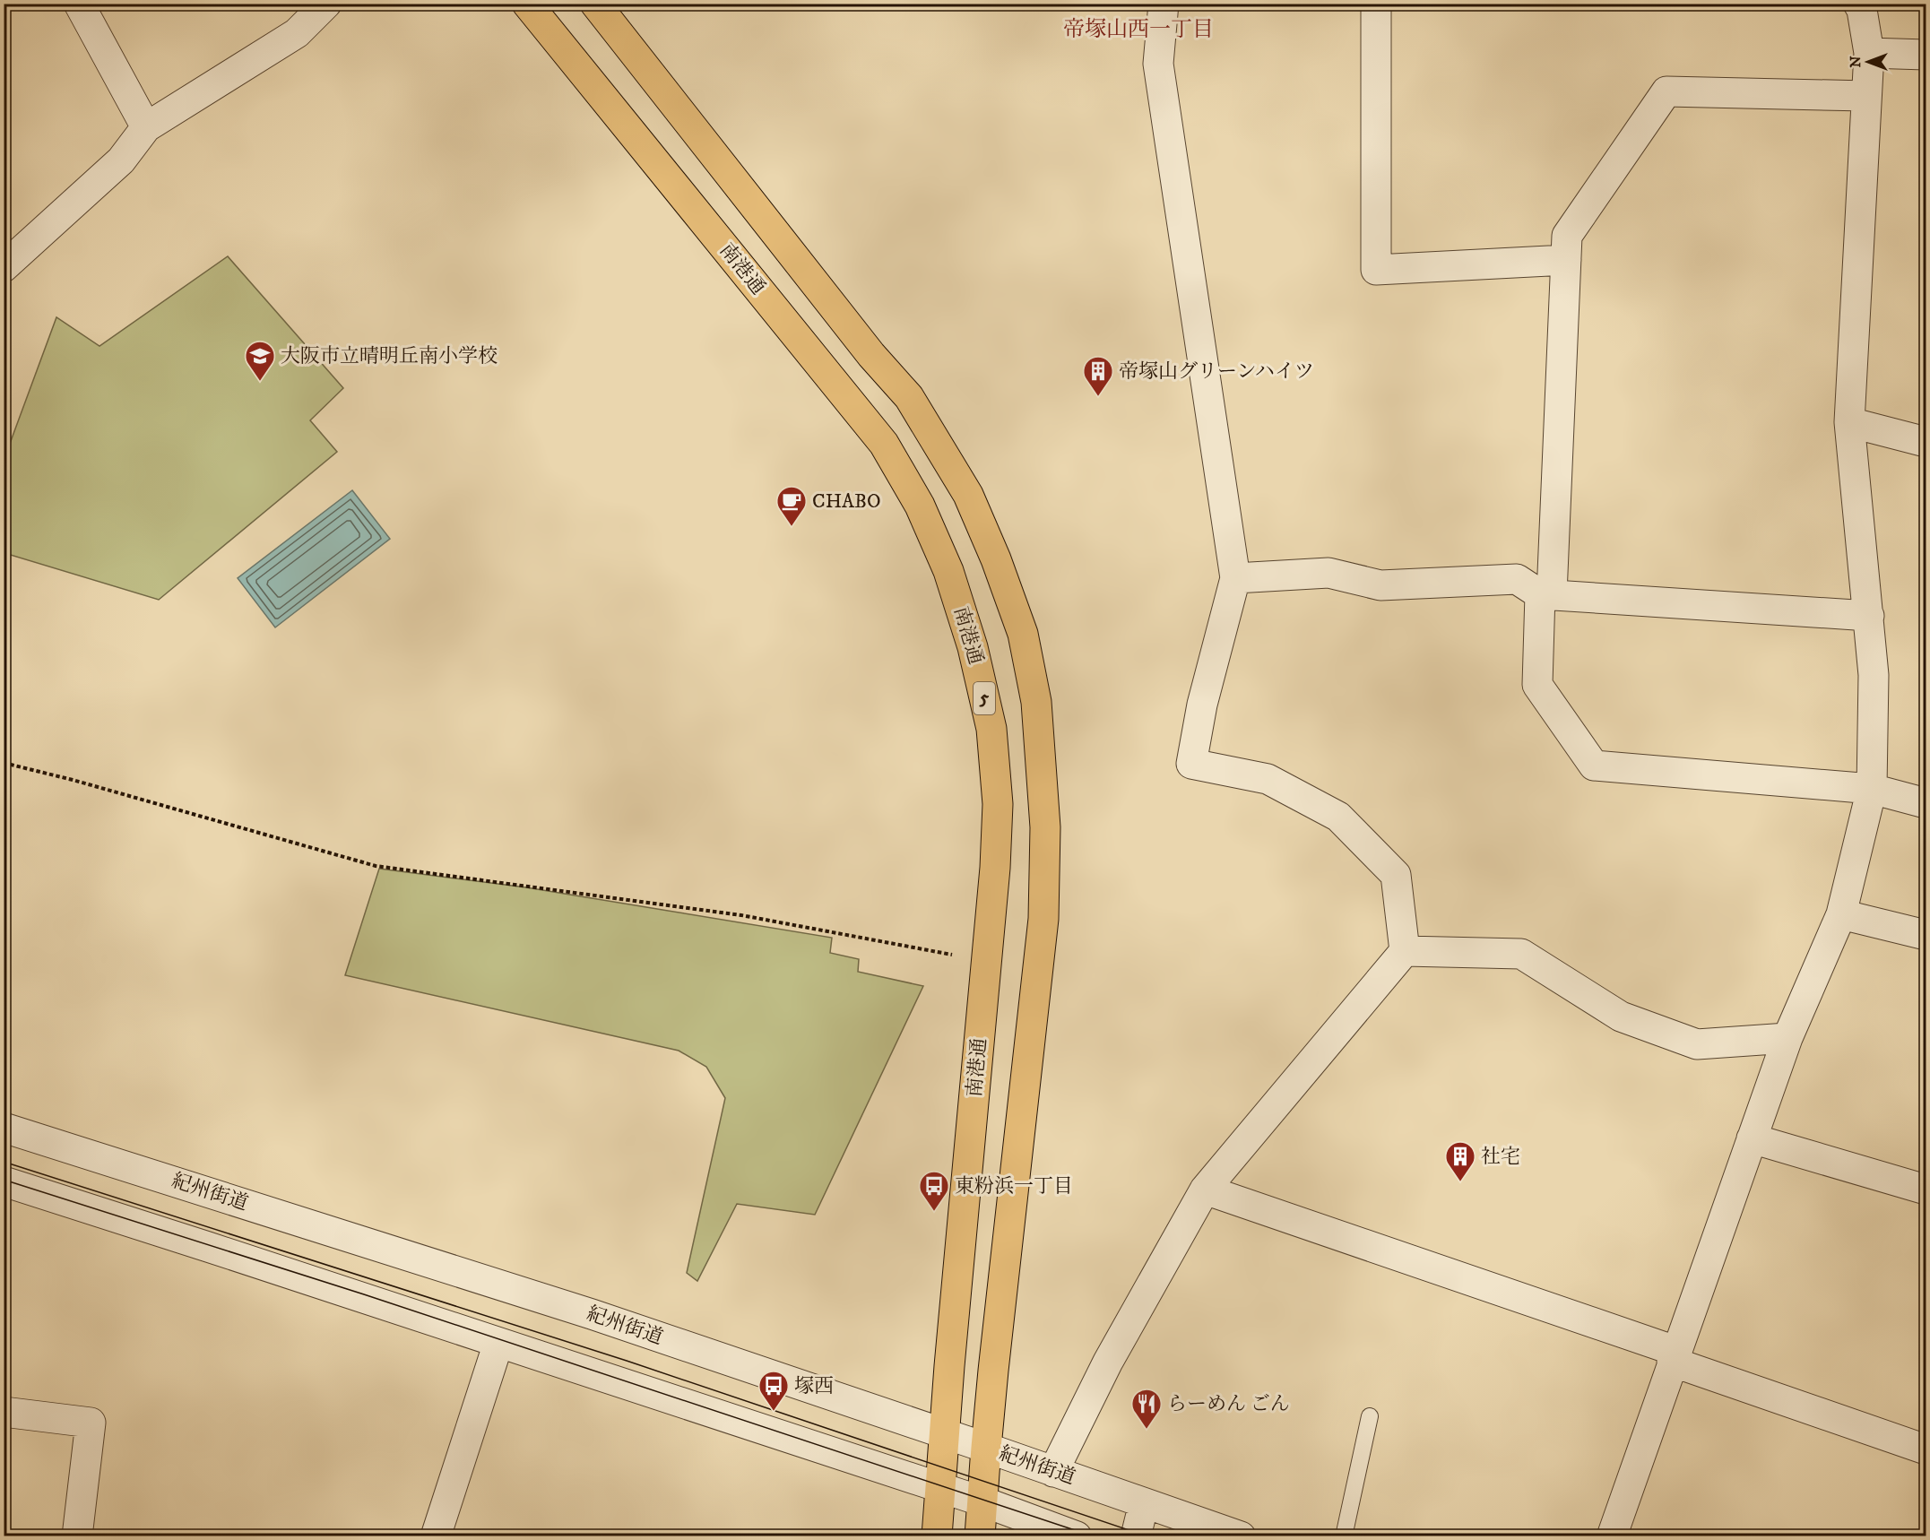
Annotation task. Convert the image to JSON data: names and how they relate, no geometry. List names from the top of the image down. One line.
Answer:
{"streets":{"main road":["南港通","5"],"street":["紀州街道"]},"crossings":[["南港通","紀州街道"]],"districts":["帝塚山西一丁目"],"places":{"school or university":["大阪市立晴明丘南小学校"],"building":["帝塚山グリーンハイツ","社宅"],"cafe":["CHABO"],"bus stop":["東粉浜一丁目","塚西"],"restaurant":["らーめん ごん"]},"north":"left"}
